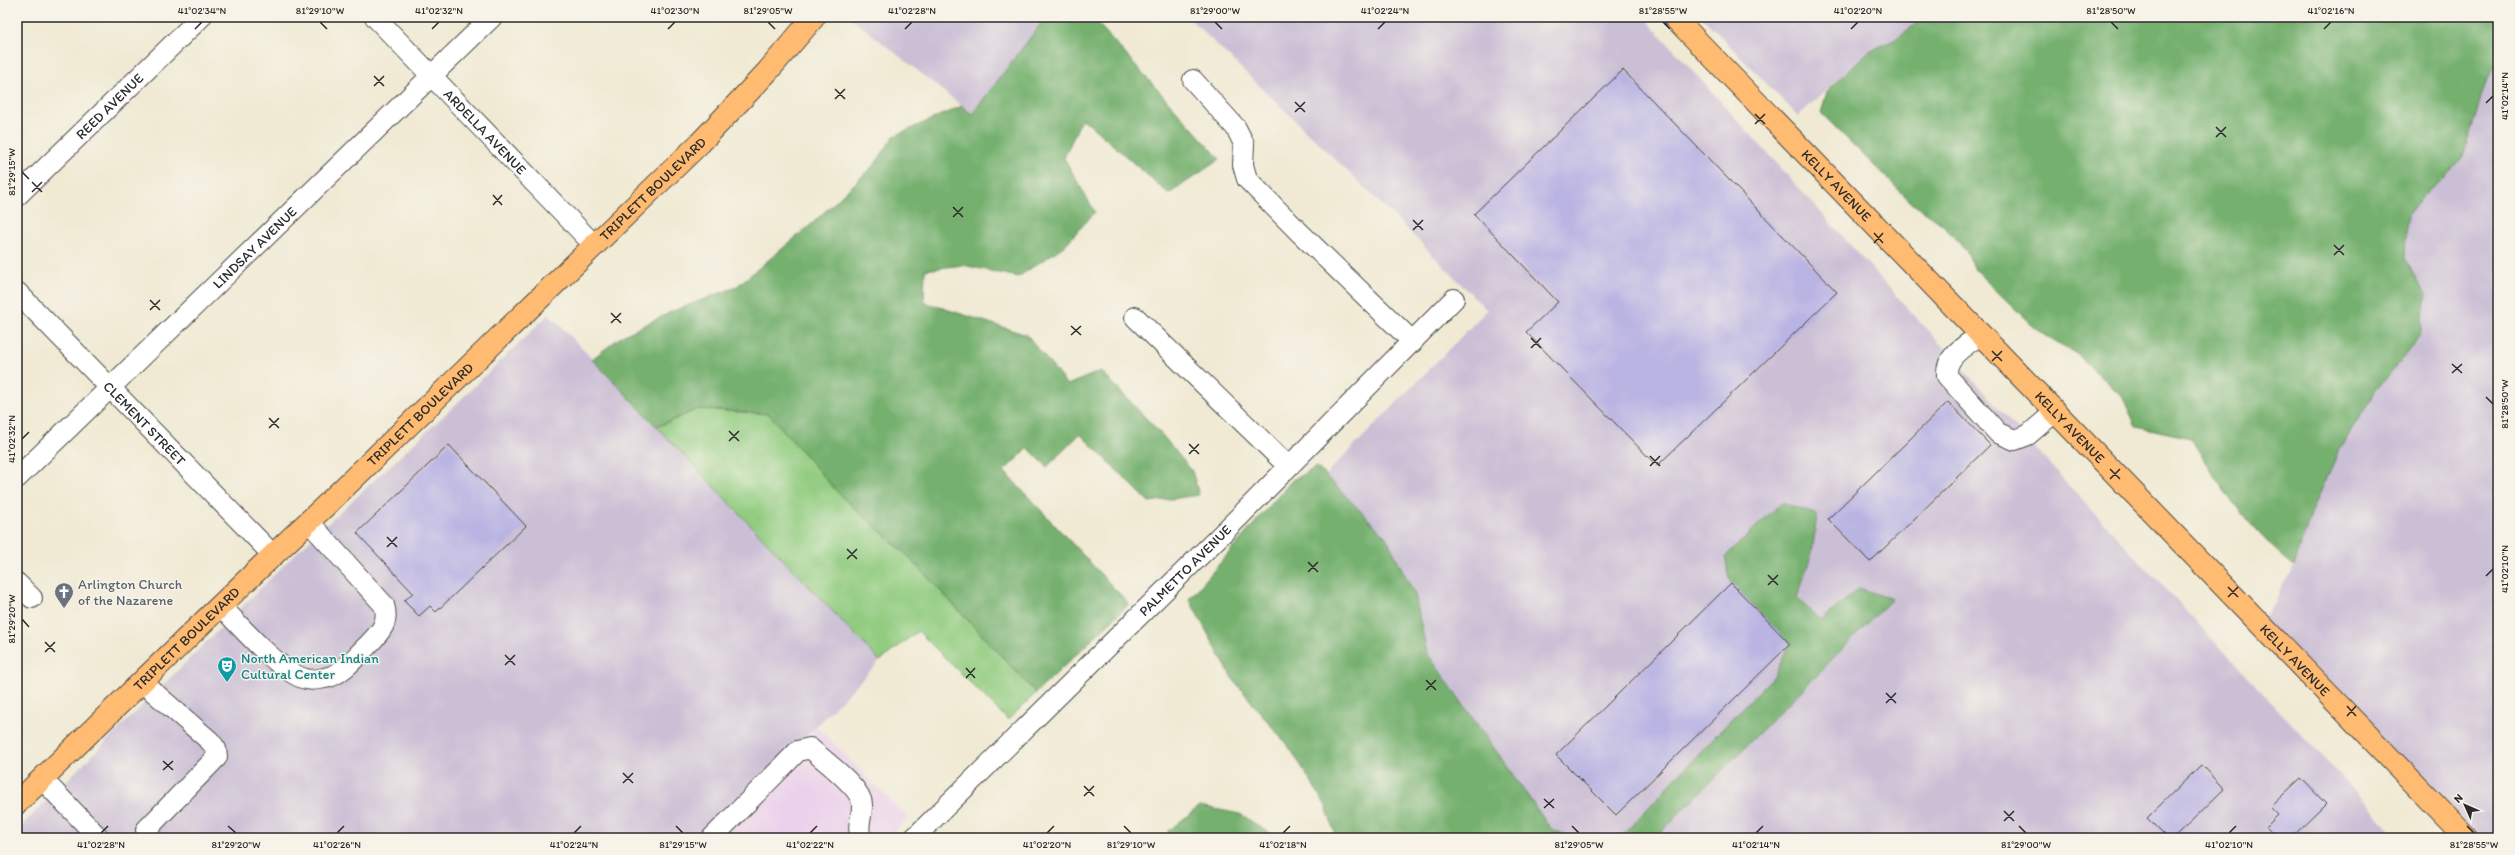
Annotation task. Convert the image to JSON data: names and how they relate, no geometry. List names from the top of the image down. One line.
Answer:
{"streets":{"main road":["KELLY AVENUE","TRIPLETT BOULEVARD"],"street":["REED AVENUE","ARDELLA AVENUE","LINDSAY AVENUE","CLEMENT STREET","PALMETTO AVENUE"]},"crossings":[["ARDELLA AVENUE","TRIPLETT BOULEVARD"],["ARDELLA AVENUE","LINDSAY AVENUE"],["TRIPLETT BOULEVARD","CLEMENT STREET"],["LINDSAY AVENUE","CLEMENT STREET"]],"places":{"church":["Arlington Church of the Nazarene"],"theatre":["North American Indian Cultural Center"]},"north":"top left","coordinates":["41°02'34\"N","81°29'10\"W","41°02'32\"N","41°02'30\"N","81°29'05\"W","41°02'28\"N","81°29'00\"W","41°02'24\"N","81°28'55\"W","41°02'20\"N","81°28'50\"W","41°02'16\"N","41°02'14\"N","81°29'15\"W","41°02'10\"N","81°29'20\"W","41°02'26\"N","41°02'22\"N","41°02'18\"N"]}
